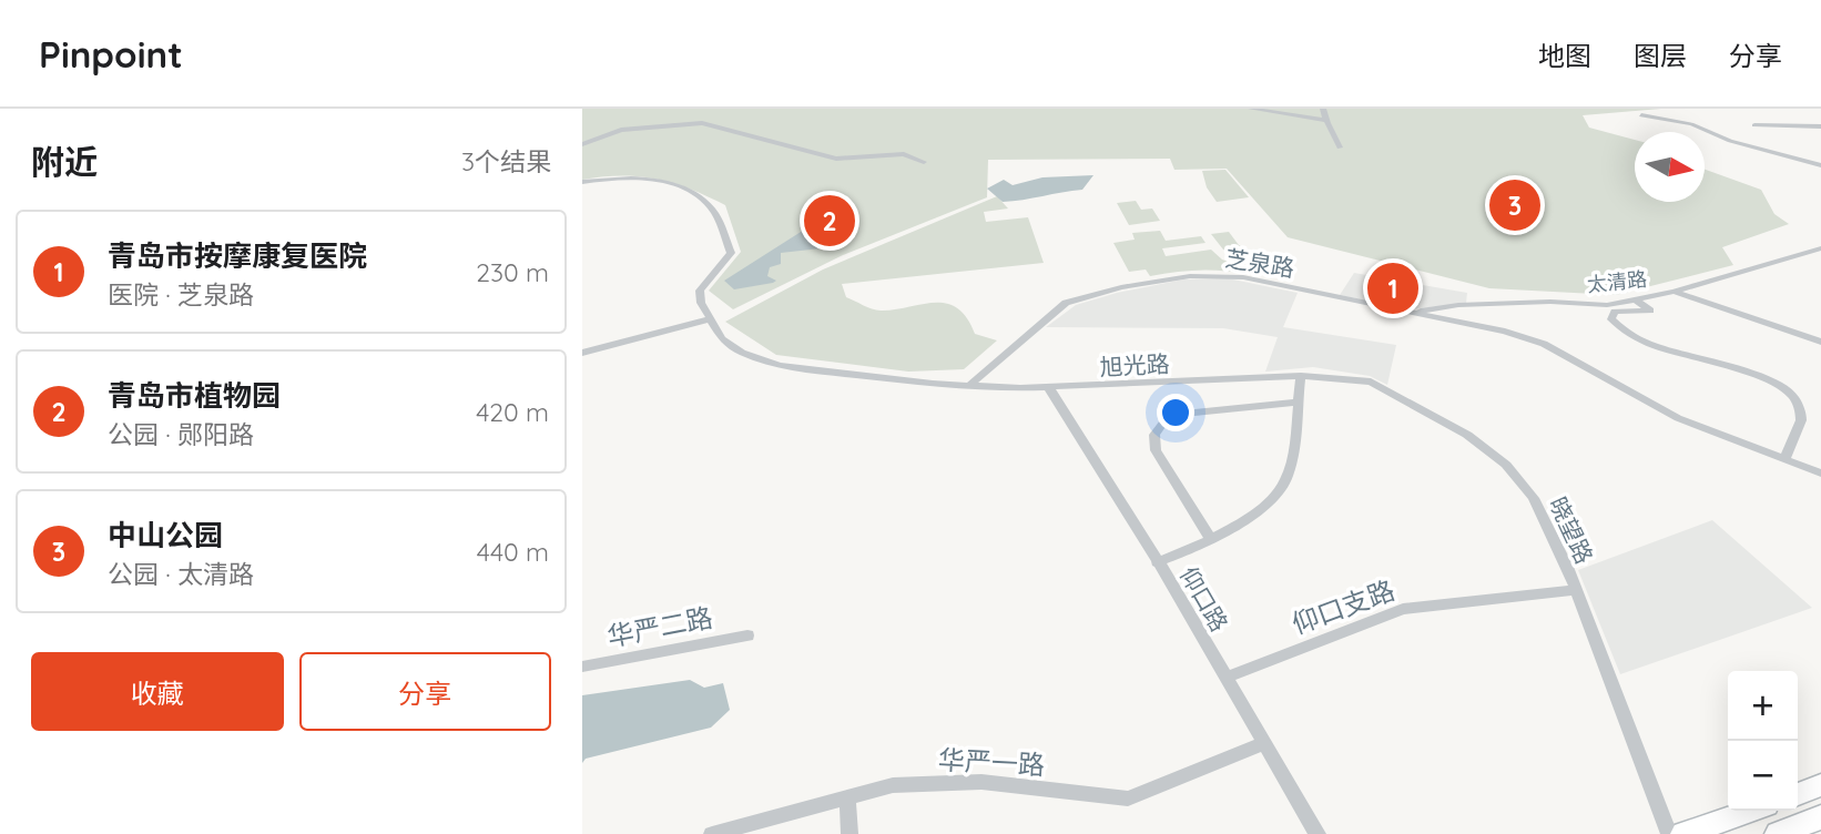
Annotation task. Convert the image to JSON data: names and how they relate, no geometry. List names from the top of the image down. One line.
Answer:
{"streets":{"street":["芝泉路","太清路","旭光路","晓望路","仰口路","仰口支路","华严二路","华严一路"]},"crossings":[["芝泉路","太清路"],["芝泉路","旭光路"],["旭光路","晓望路"],["旭光路","仰口路"],["晓望路","仰口支路"],["仰口路","仰口支路"],["仰口路","华严一路"]],"north":"right","page":{"header":"Pinpoint","nav":["地图","图层","分享"],"heading":["附近","3个结果"],"pins":["3","2","1"],"list":[{"mark":"1","name":"青岛市按摩康复医院","note":"医院 · 芝泉路","value":"230 m"},{"mark":"2","name":"青岛市植物园","note":"公园 · 郧阳路","value":"420 m"},{"mark":"3","name":"中山公园","note":"公园 · 太清路","value":"440 m"}],"buttons":["收藏","分享"],"map_buttons":["+","−"]}}
